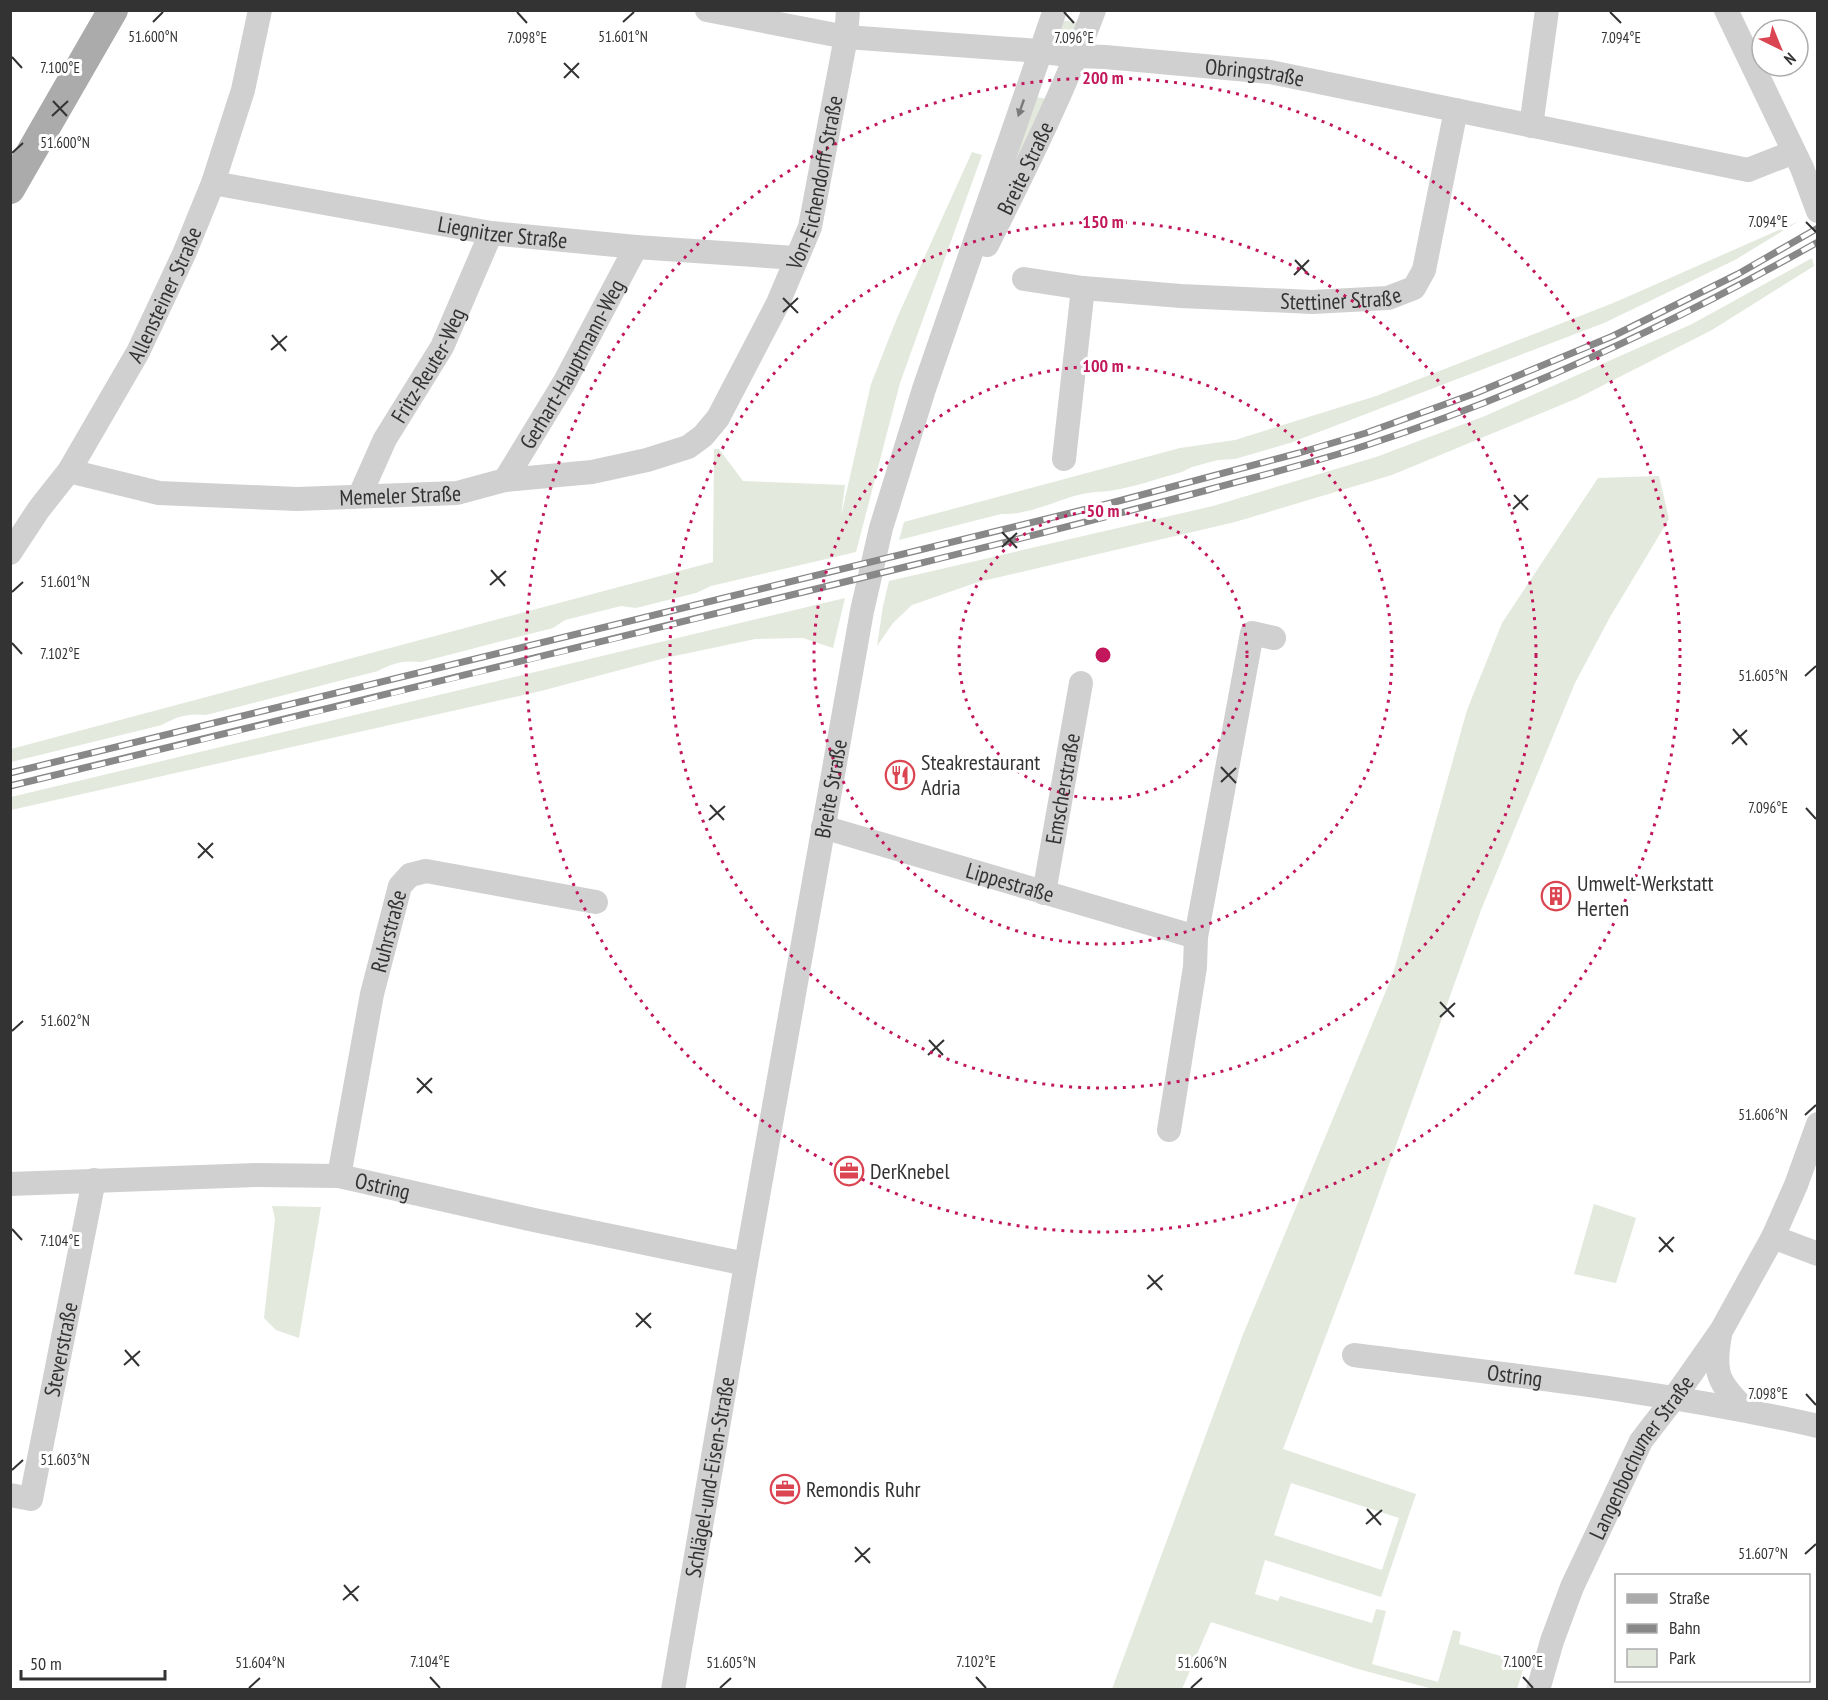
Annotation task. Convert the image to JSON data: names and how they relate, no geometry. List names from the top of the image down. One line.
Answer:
{"streets":{"street":["Obringstraße","Breite Straße","Von-Eichendorff-Straße","Liegnitzer Straße","Allensteiner Straße","Stettiner Straße","Gerhart-Hauptmann-Weg","Fritz-Reuter-Weg","Memeler Straße","Emscherstraße","Lippestraße","Ruhrstraße","Ostring","Steverstraße","Langenbochumer Straße","Schlägel-und-Eisen-Straße"]},"crossings":[["Obringstraße","Breite Straße"],["Obringstraße","Von-Eichendorff-Straße"],["Obringstraße","Stettiner Straße"],["Breite Straße","Lippestraße"],["Breite Straße","Ostring"],["Breite Straße","Schlägel-und-Eisen-Straße"],["Von-Eichendorff-Straße","Liegnitzer Straße"],["Von-Eichendorff-Straße","Memeler Straße"],["Liegnitzer Straße","Allensteiner Straße"],["Liegnitzer Straße","Gerhart-Hauptmann-Weg"],["Liegnitzer Straße","Fritz-Reuter-Weg"],["Allensteiner Straße","Memeler Straße"],["Gerhart-Hauptmann-Weg","Memeler Straße"],["Fritz-Reuter-Weg","Memeler Straße"],["Emscherstraße","Lippestraße"],["Ruhrstraße","Ostring"],["Ostring","Steverstraße"],["Ostring","Langenbochumer Straße"],["Ostring","Schlägel-und-Eisen-Straße"]],"places":{"restaurant":["Steakrestaurant Adria"],"building":["Umwelt-Werkstatt Herten"],"office":["DerKnebel","Remondis Ruhr"]},"legend":["Straße","Bahn","Park"],"scale_bar":"50 m","north":"bottom right","coordinates":["51.600°N","51.601°N","7.098°E","7.096°E","7.094°E","7.100°E","7.102°E","51.605°N","51.602°N","51.606°N","7.104°E","51.603°N","51.607°N","51.604°N"],"rings":["200 m","150 m","100 m","50 m"]}
